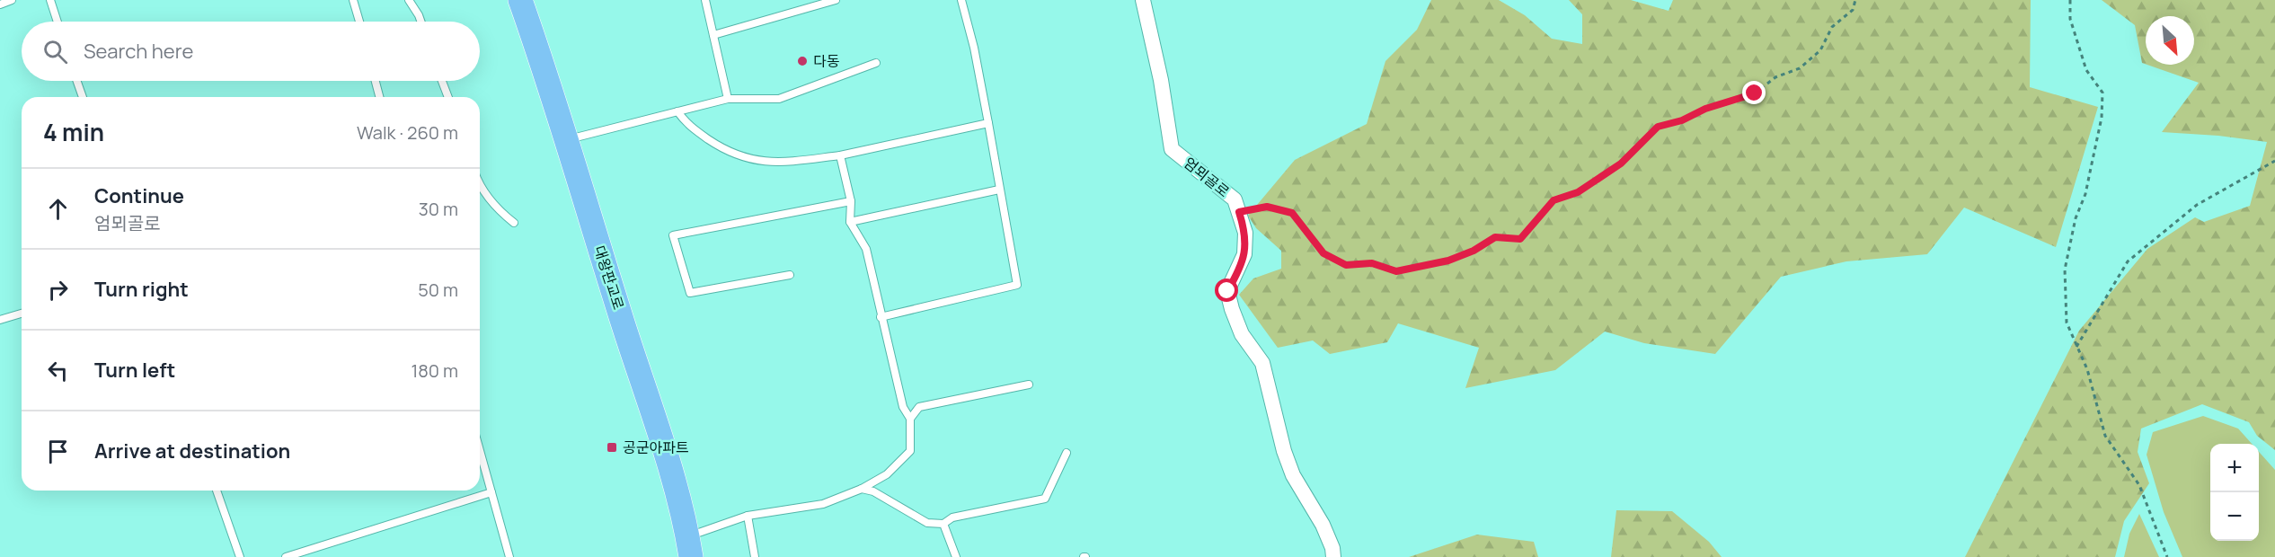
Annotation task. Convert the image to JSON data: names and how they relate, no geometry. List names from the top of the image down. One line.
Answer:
{"streets":{"main road":["대왕판교로"],"street":["엄뫼골로"]},"places":{"other":["다동"],"transit":["공군아파트"]},"north":"bottom right","page":{"search":"Search here","heading":["4 min","Walk · 260 m"],"list":[["Continue","엄뫼골로","30 m"],["Turn right","50 m"],["Turn left","180 m"],"Arrive at destination"],"map_buttons":["+","−"]}}
